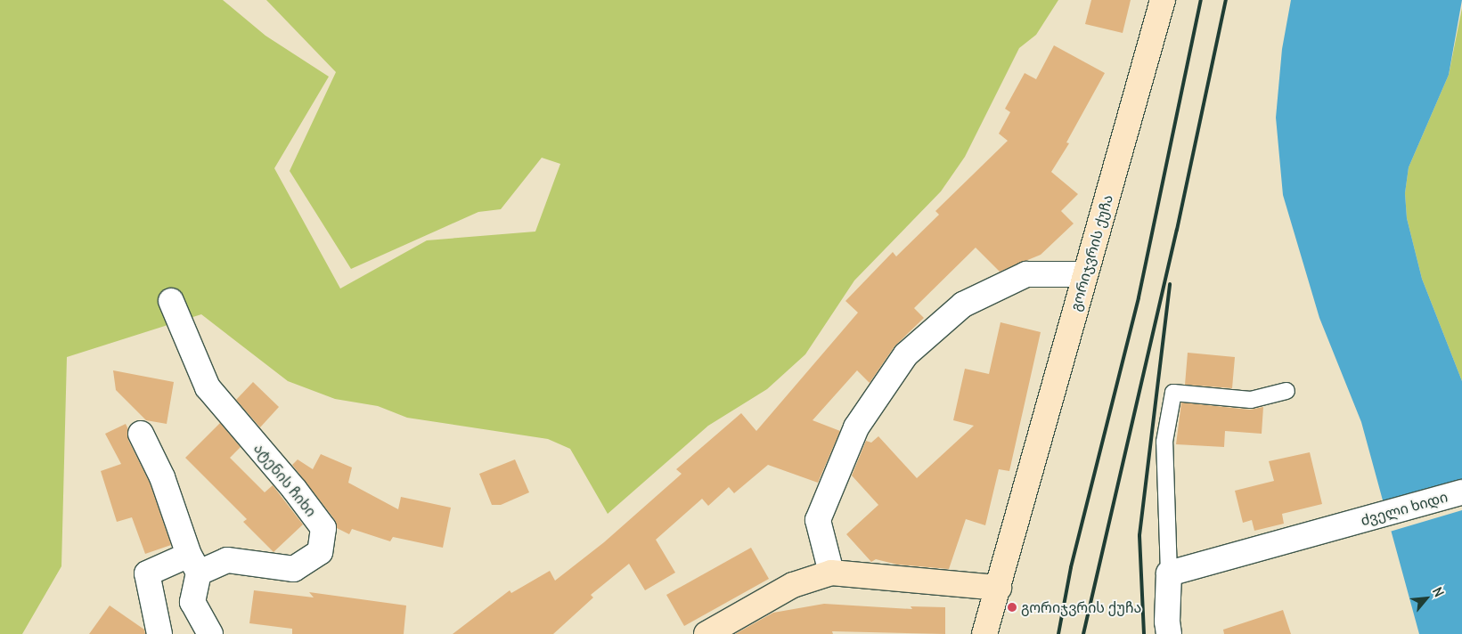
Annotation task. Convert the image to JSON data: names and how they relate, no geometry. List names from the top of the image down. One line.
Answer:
{"streets":{"main road":["გორიჯვრის ქუჩა"],"street":["ატენის ჩიხი","ძველი ხიდი"]},"places":["გორიჯვრის ქუჩა"],"north":"top right"}
